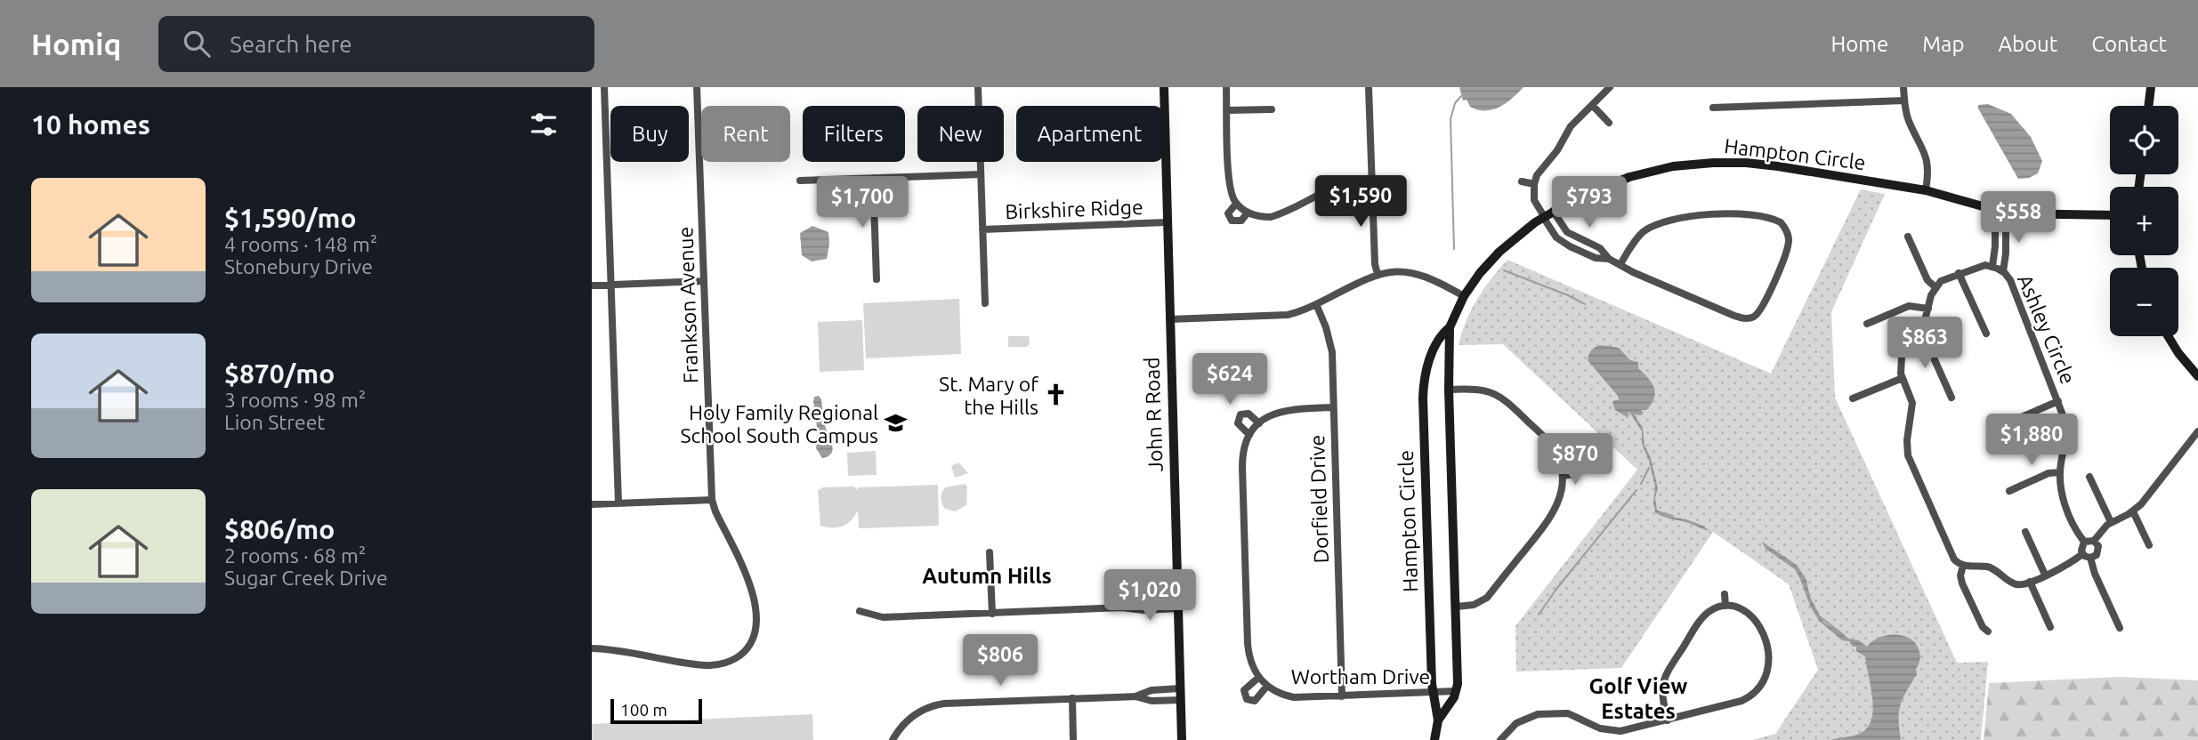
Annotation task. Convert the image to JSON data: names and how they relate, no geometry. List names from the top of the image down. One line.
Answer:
{"streets":{"street":["Hampton Circle","Birkshire Ridge","Frankson Avenue","Ashley Circle","John R Road","Dorfield Drive","Wortham Drive"]},"crossings":[["Hampton Circle","Ashley Circle"],["Hampton Circle","Wortham Drive"],["Birkshire Ridge","John R Road"],["Dorfield Drive","Wortham Drive"]],"districts":["Autumn Hills","Golf View Estates"],"places":{"church":["St. Mary of the Hills"],"school or university":["Holy Family Regional School South Campus"]},"scale_bar":"100 m","page":{"header":"Homiq","search":"Search here","nav":["Home","Map","About","Contact"],"heading":"10 homes","map_buttons":["+","−"],"chip":["Buy","Rent","Filters","New","Apartment"],"list":[{"name":"$1,590/mo","note":"4 rooms · 148 m² · Stonebury Drive"},{"name":"$870/mo","note":"3 rooms · 98 m² · Lion Street"},{"name":"$806/mo","note":"2 rooms · 68 m² · Sugar Creek Drive"}],"price":["$1,590","$1,700","$793","$558","$863","$624","$1,880","$870","$1,020","$806"],"scale":"100 m"}}
